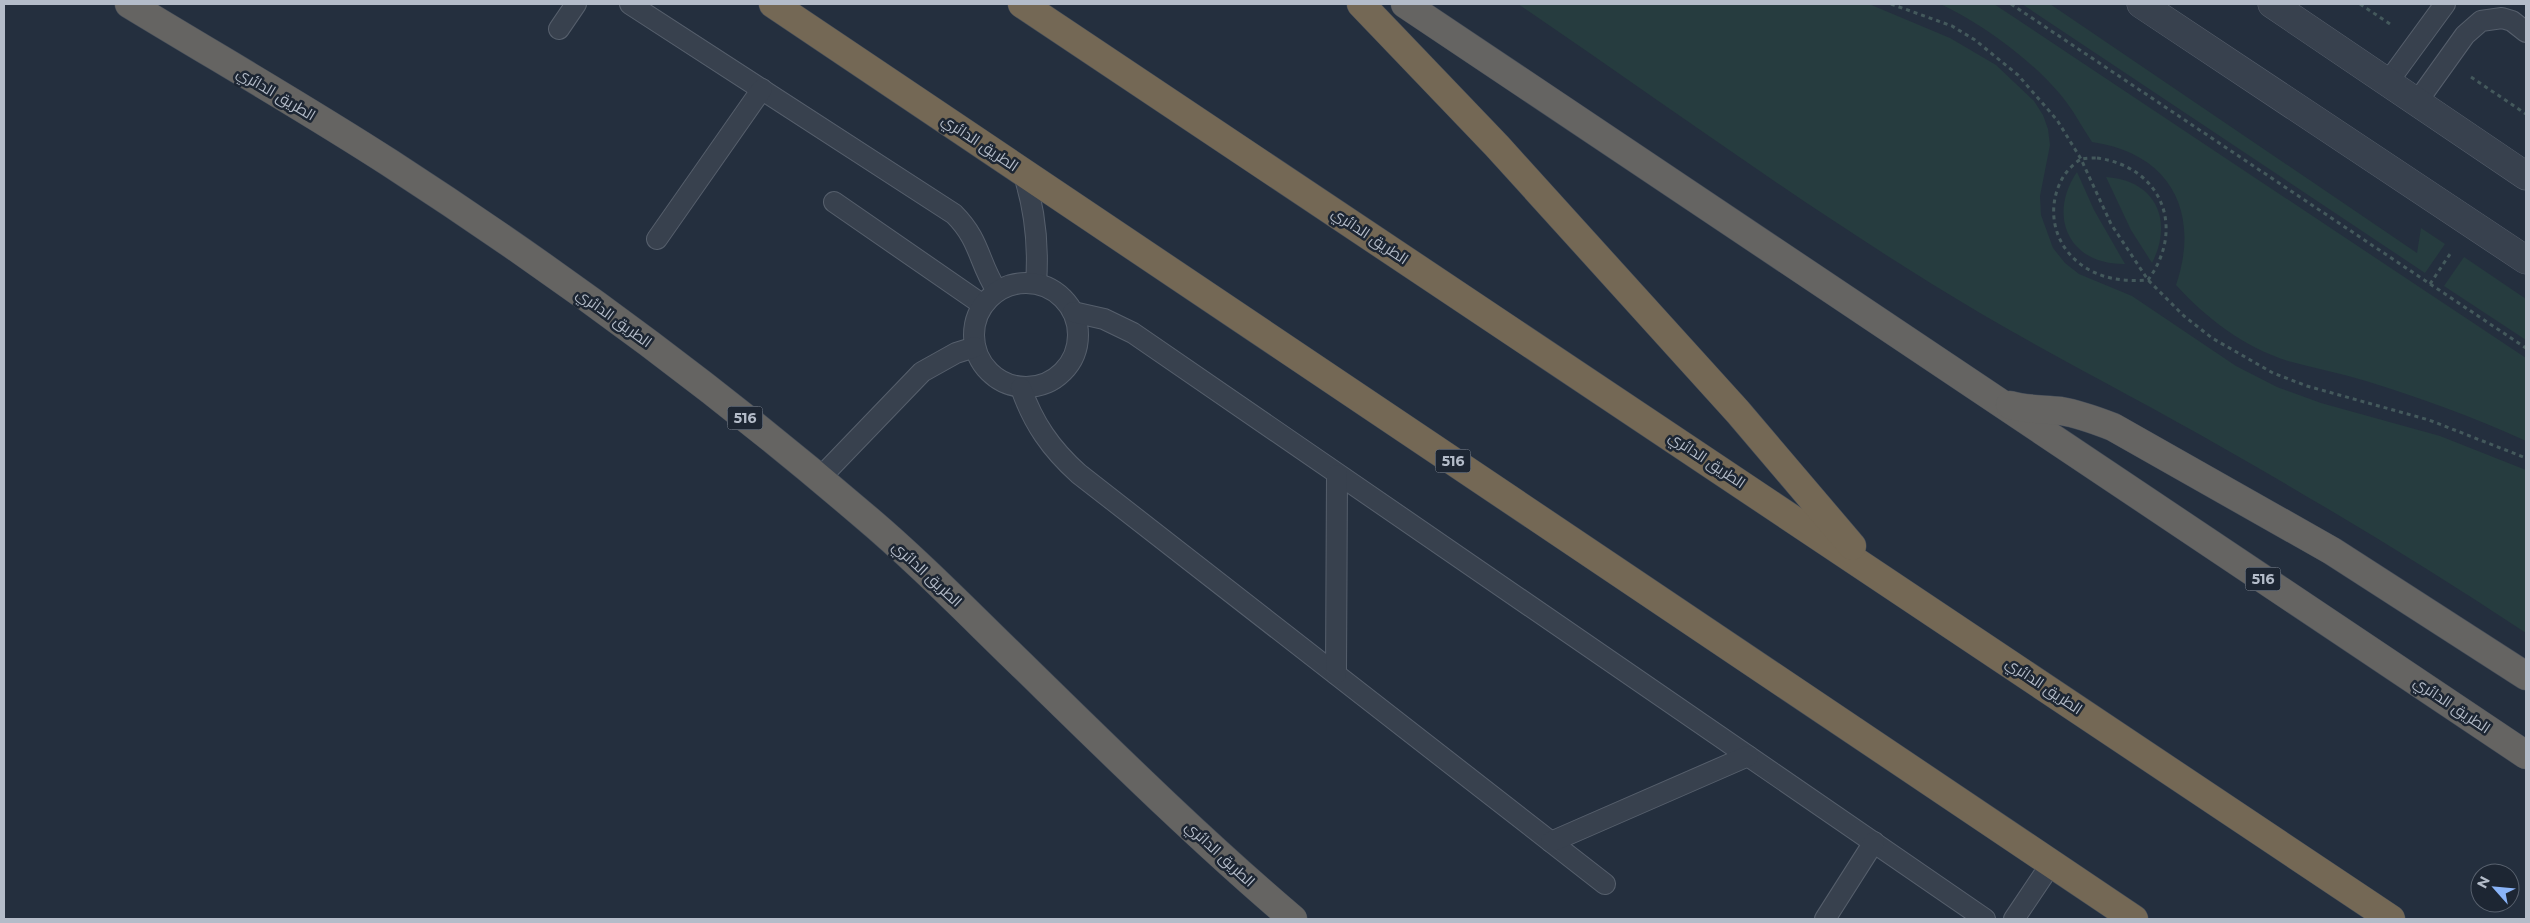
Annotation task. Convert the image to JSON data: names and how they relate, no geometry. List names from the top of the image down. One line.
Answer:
{"streets":{"highway":["الطريق الدائري","516"]},"north":"top left"}
